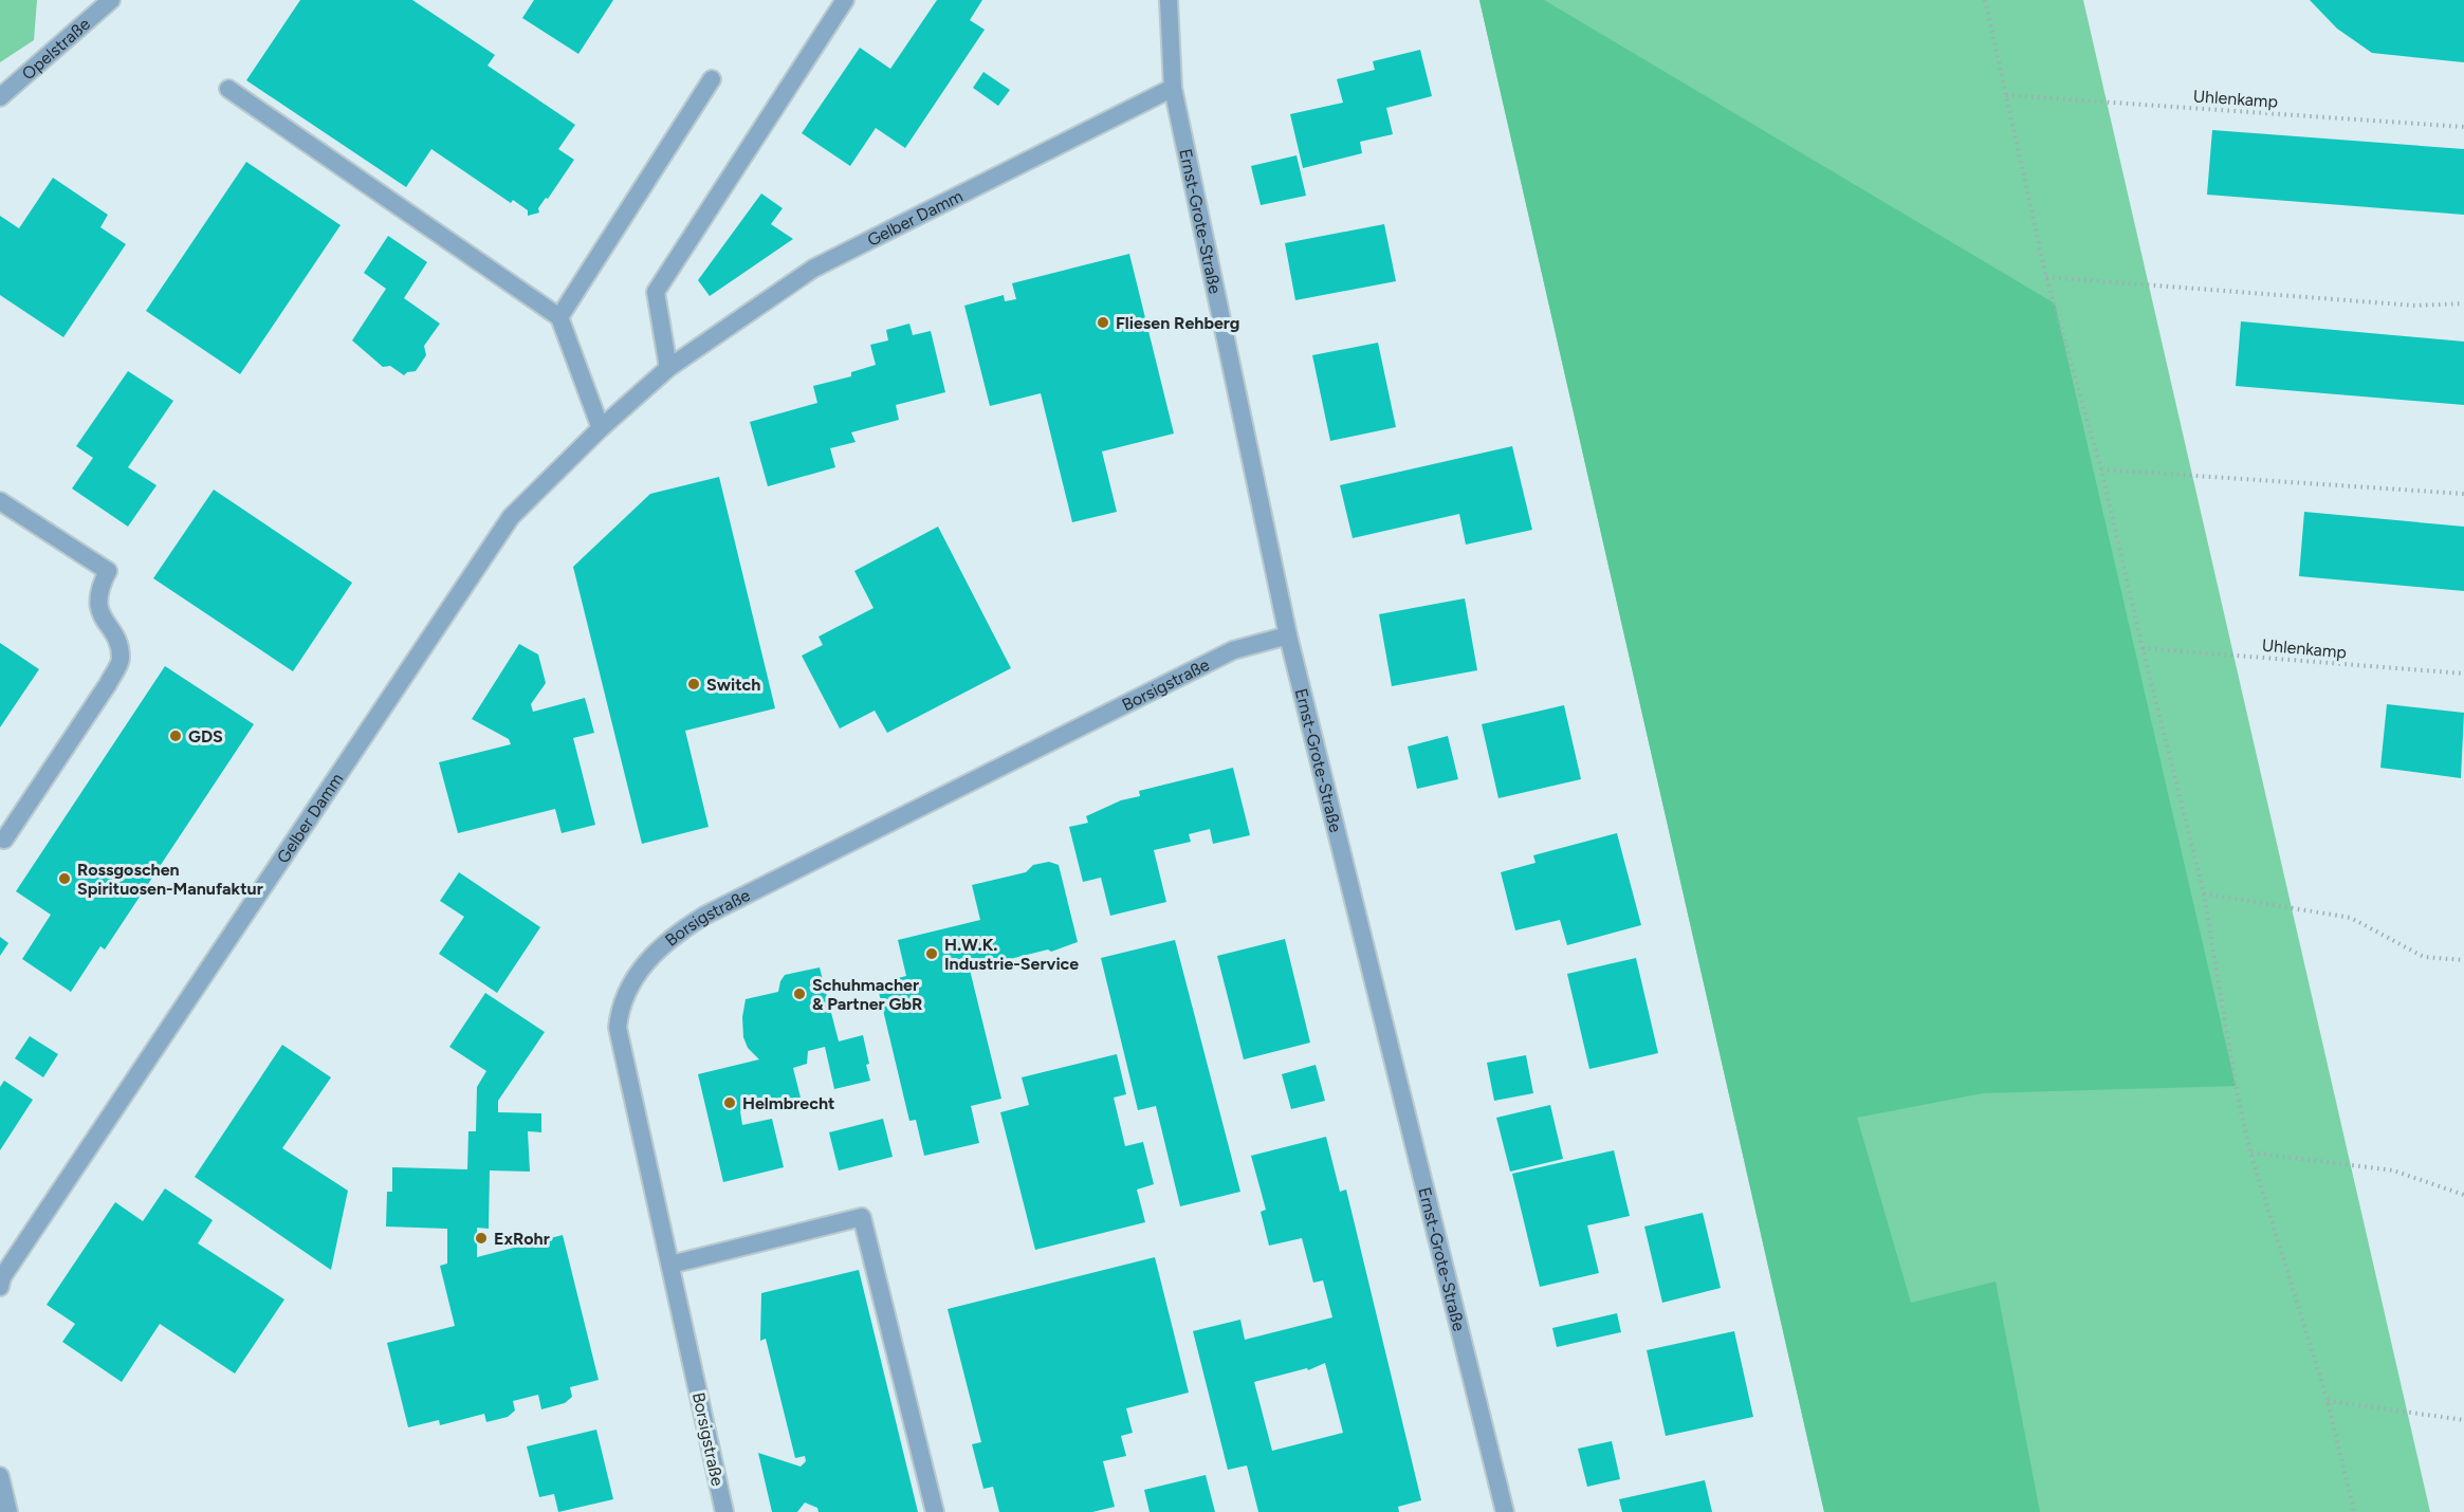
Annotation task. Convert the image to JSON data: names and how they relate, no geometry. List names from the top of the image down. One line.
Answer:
{"streets":{"street":["Opelstraße","Gelber Damm","Ernst-Grote-Straße","Borsigstraße"],"path":["Uhlenkamp"]},"crossings":[["Gelber Damm","Ernst-Grote-Straße"],["Ernst-Grote-Straße","Borsigstraße"]],"places":["Fliesen Rehberg","Switch","GDS","Rossgoschen Spirituosen-Manufaktur","H.W.K. Industrie-Service","Schuhmacher & Partner GbR","Helmbrecht","ExRohr"]}
